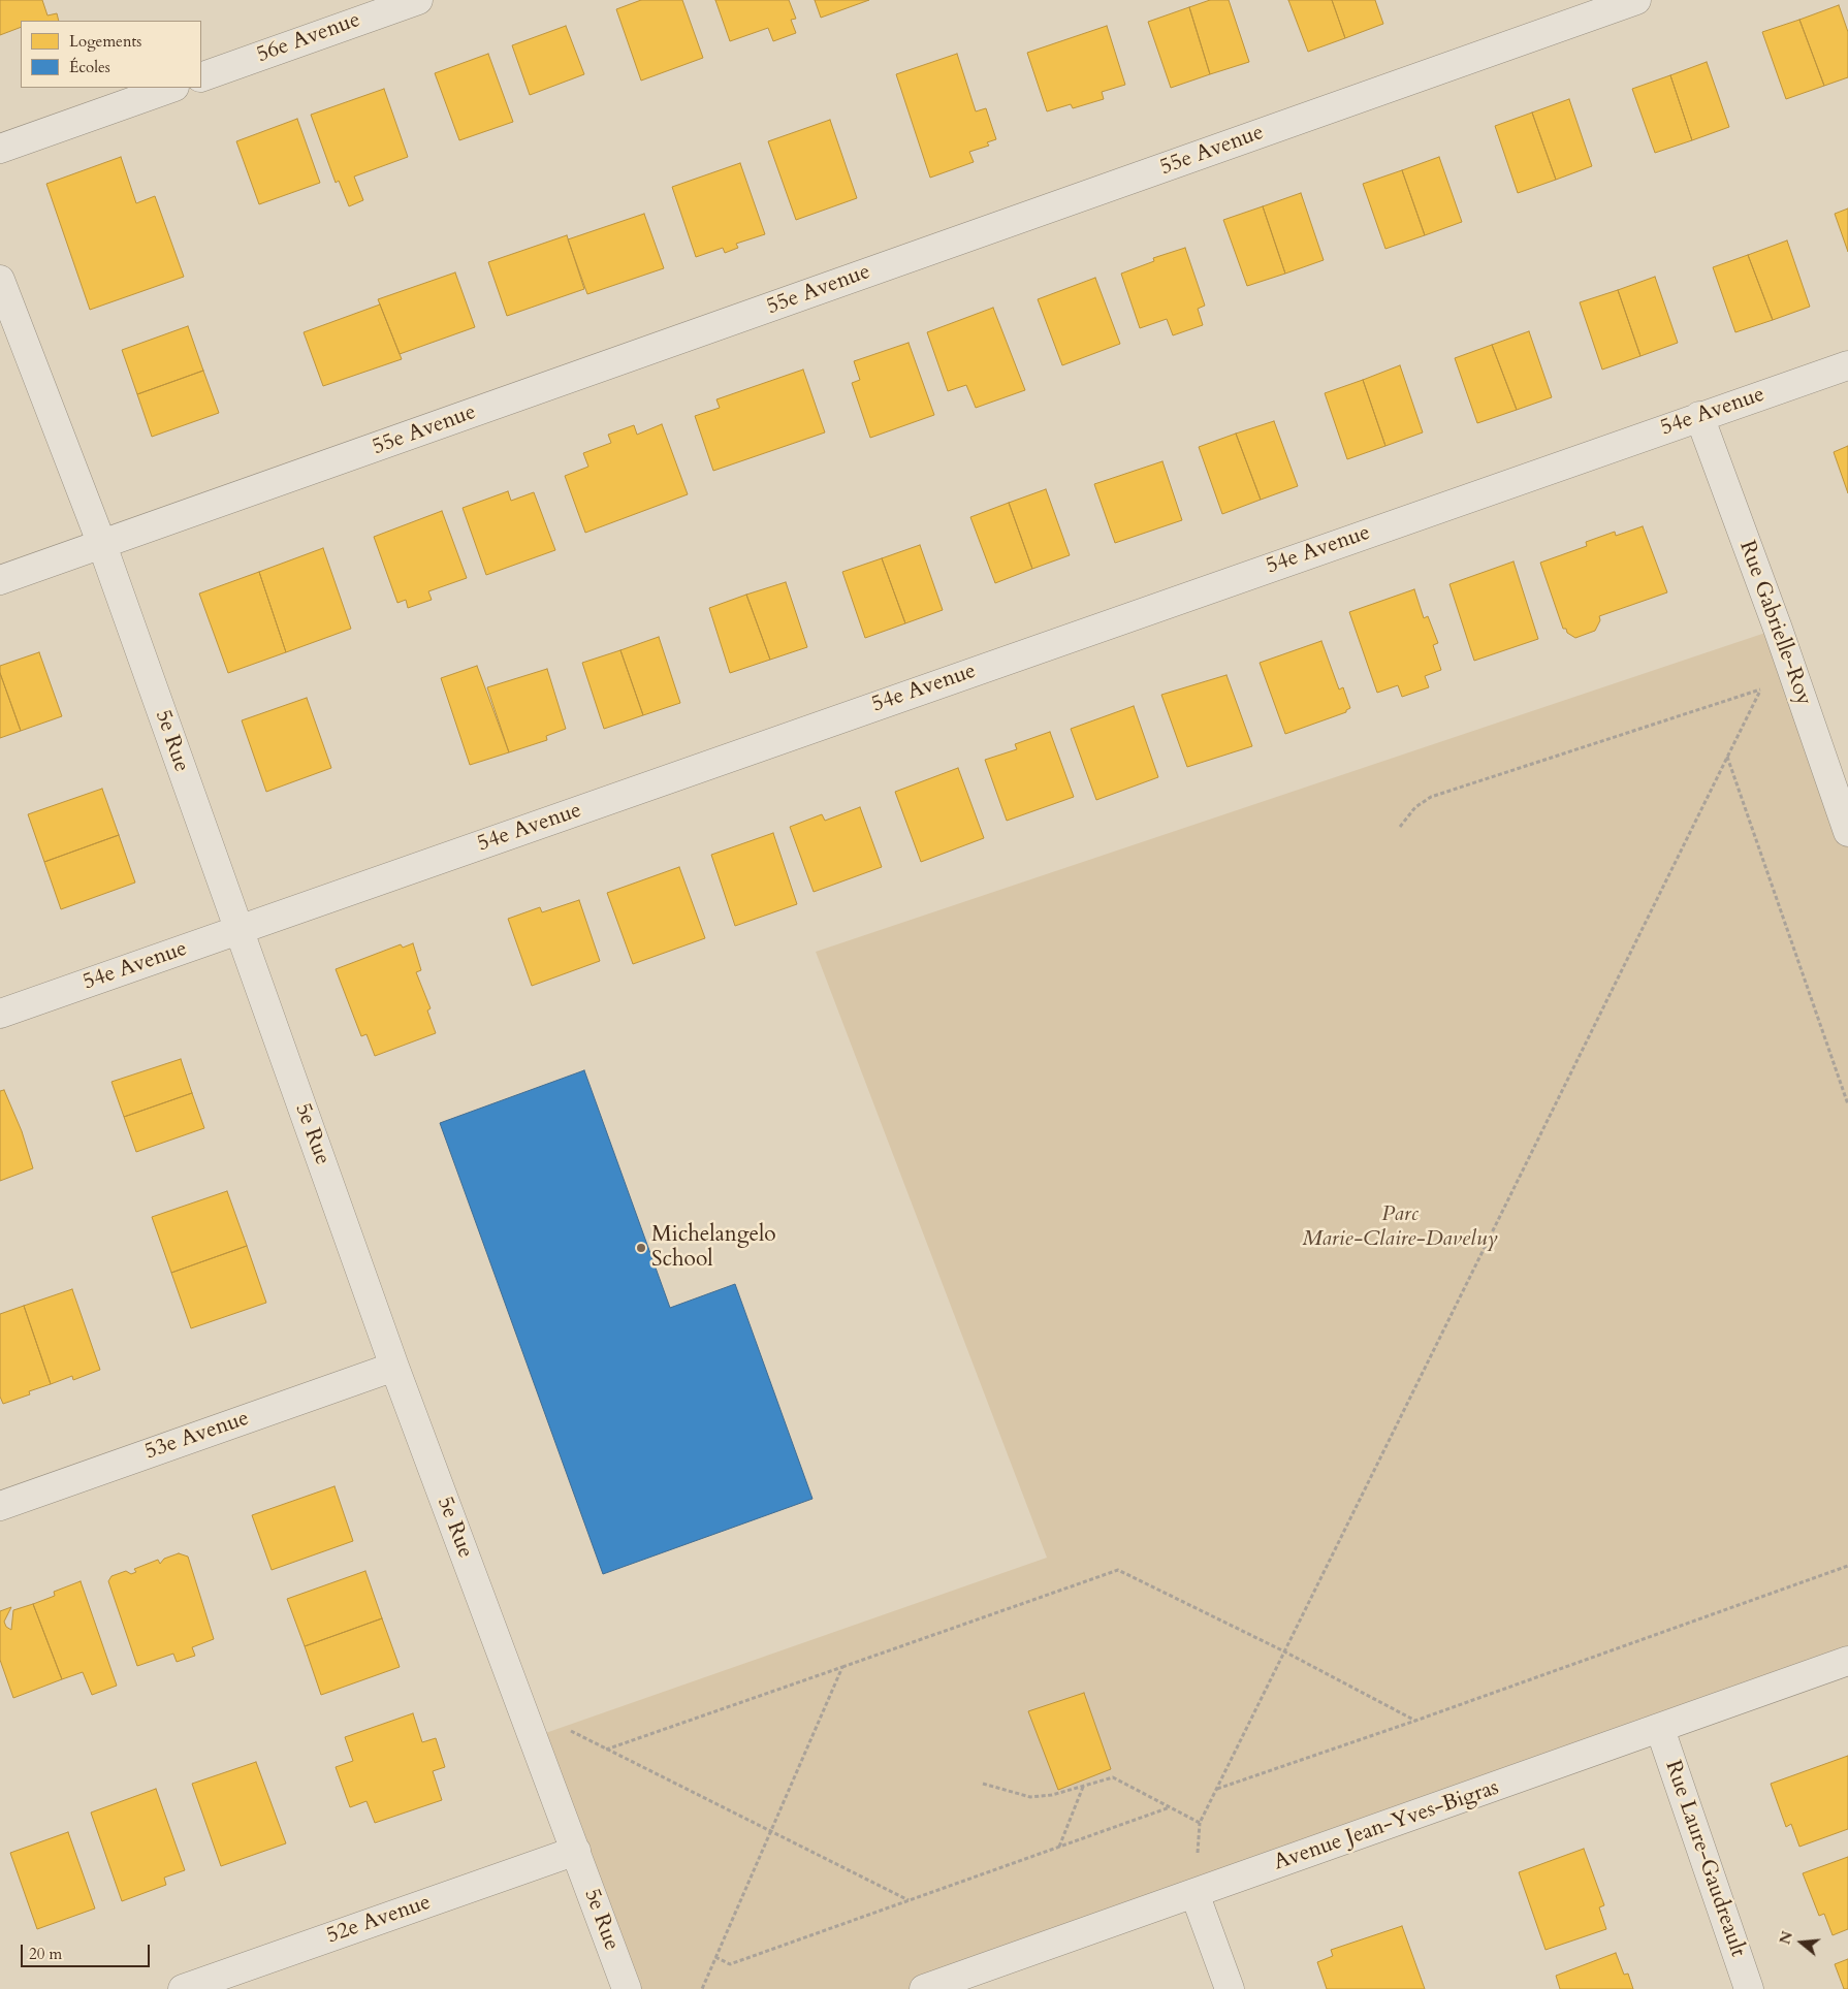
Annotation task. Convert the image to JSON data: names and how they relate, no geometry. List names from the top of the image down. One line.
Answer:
{"streets":{"street":["56e Avenue","55e Avenue","54e Avenue","Rue Gabrielle-Roy","5e Rue","53e Avenue","Avenue Jean-Yves-Bigras","Rue Laure-Gaudreault","52e Avenue"]},"crossings":[["55e Avenue","5e Rue"],["54e Avenue","Rue Gabrielle-Roy"],["54e Avenue","5e Rue"],["5e Rue","53e Avenue"],["5e Rue","52e Avenue"],["Avenue Jean-Yves-Bigras","Rue Laure-Gaudreault"]],"parks":["Parc Marie-Claire-Daveluy"],"places":["Michelangelo School"],"legend":["Logements","Écoles"],"scale_bar":"20 m","north":"left"}
